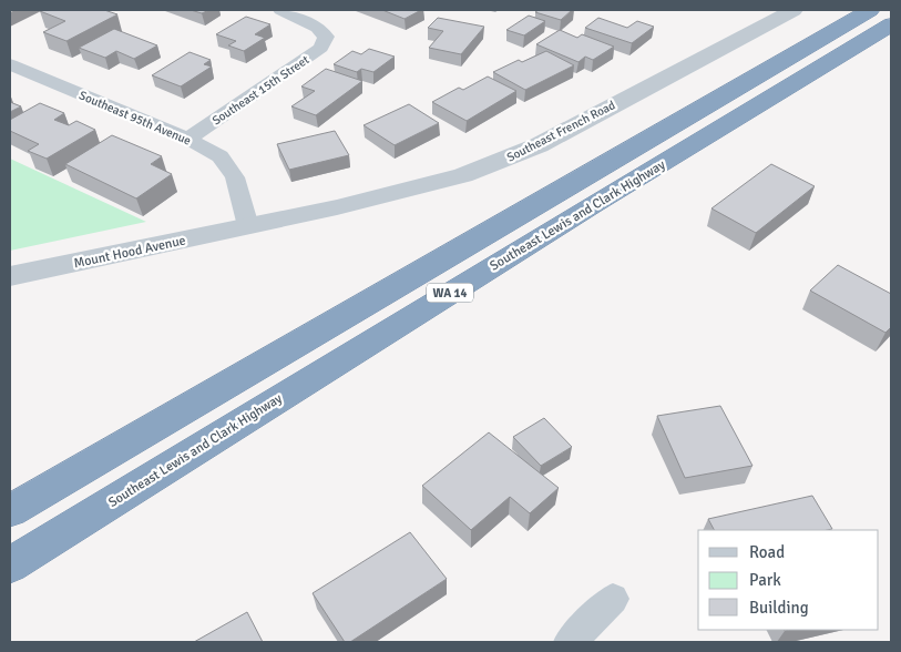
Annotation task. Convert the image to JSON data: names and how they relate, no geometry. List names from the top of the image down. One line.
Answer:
{"streets":{"highway":["Southeast Lewis and Clark Highway","WA 14"],"street":["Southeast 15th Street","Southeast 95th Avenue","Southeast French Road","Mount Hood Avenue"]},"crossings":[["Southeast 15th Street","Southeast 95th Avenue"],["Southeast 95th Avenue","Southeast French Road"],["Southeast 95th Avenue","Mount Hood Avenue"],["Southeast French Road","Mount Hood Avenue"]],"legend":["Road","Park","Building"]}
